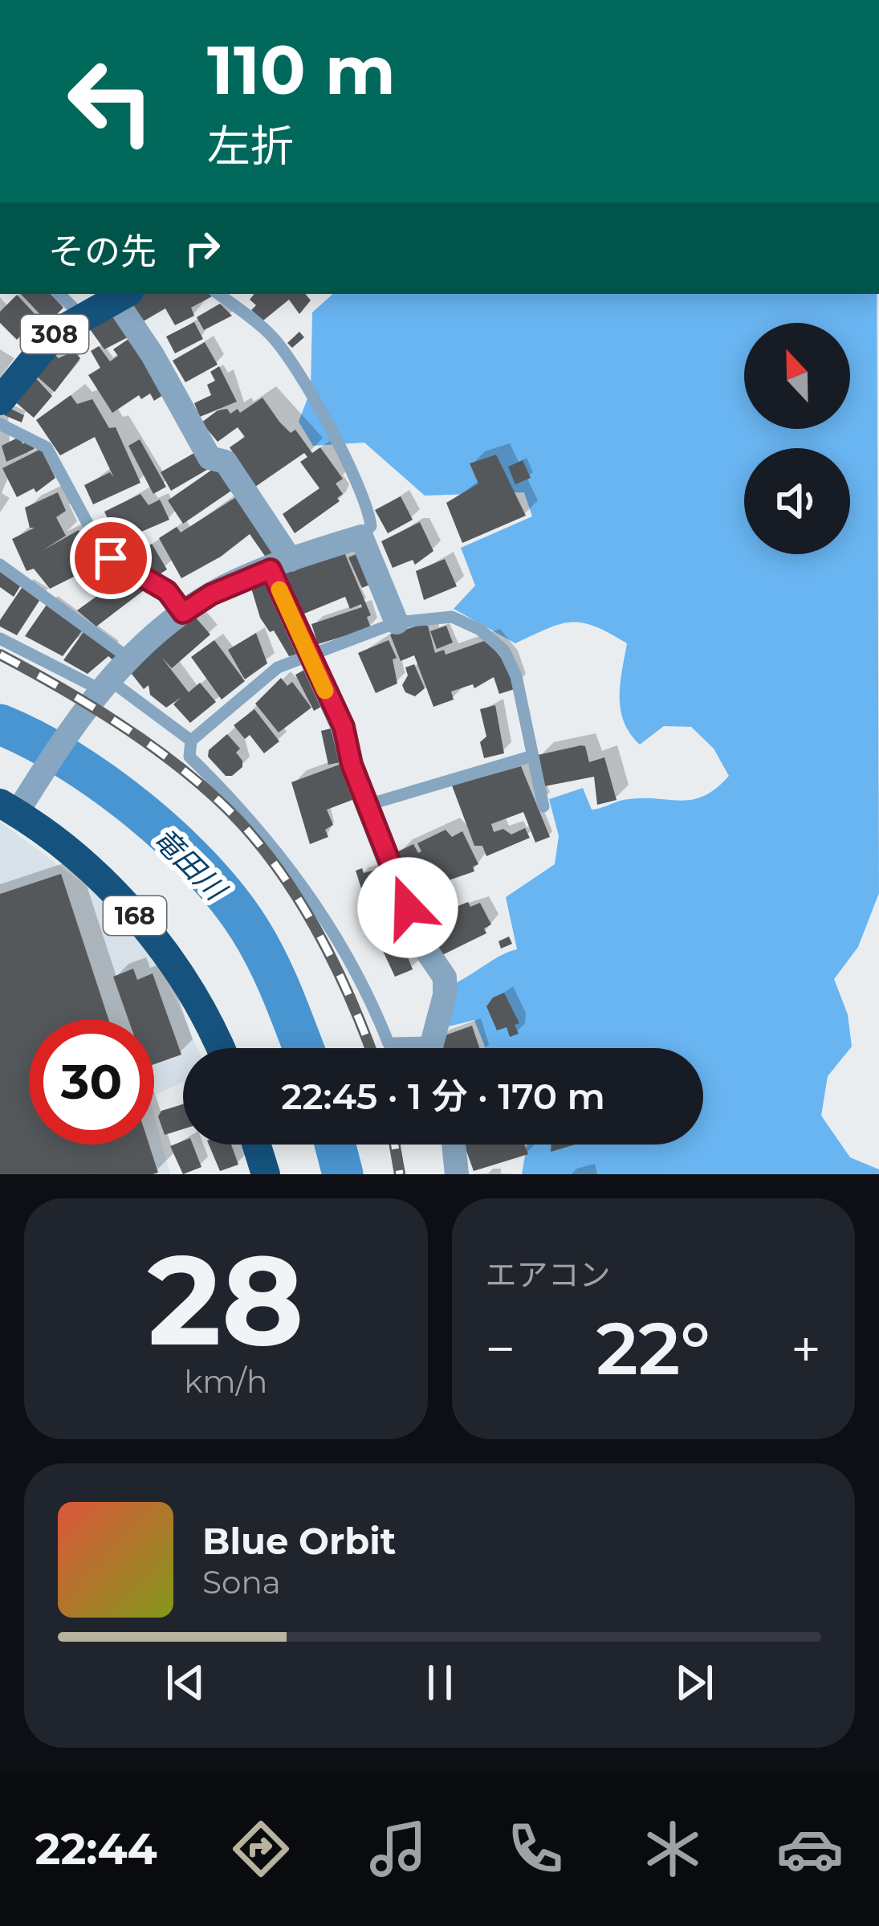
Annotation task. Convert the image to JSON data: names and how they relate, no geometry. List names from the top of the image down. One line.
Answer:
{"streets":{"highway":["308","168"]},"water":["竜田川"],"north":"top","page":{"turn":["110 m","左折"],"then":"その先","limit":"30","trip":"22:45 · 1 分 · 170 m","tile":[["28","km/h"],"エアコン"],"heat":["−","22°","+"],"song":["Blue Orbit","Sona"],"tabs":"22:44"}}
